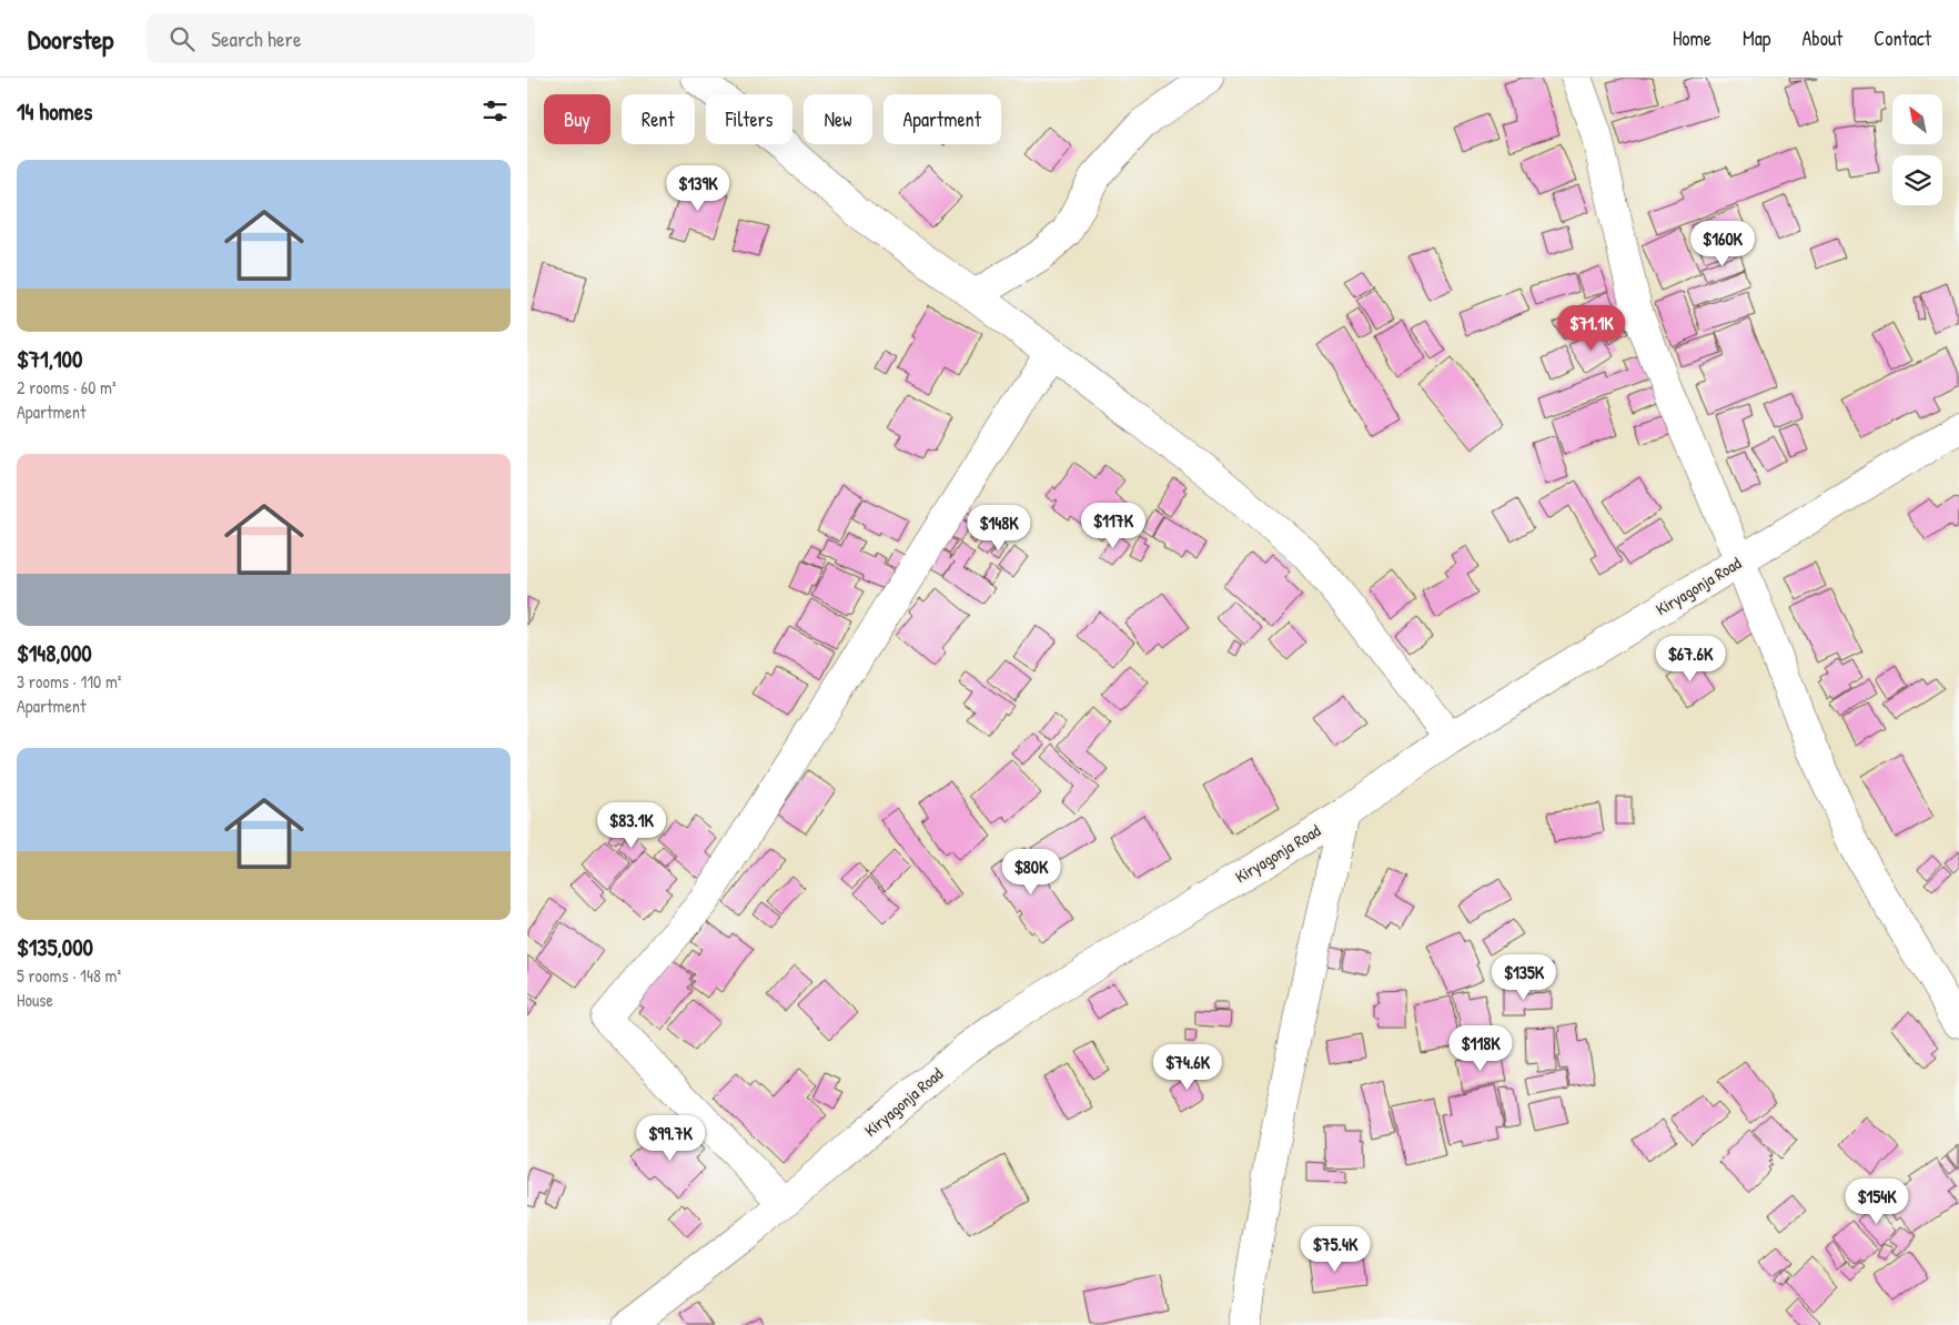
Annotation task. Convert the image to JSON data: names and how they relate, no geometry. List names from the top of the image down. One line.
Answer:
{"streets":{"street":["Kiryagonja Road"]},"north":"top left","page":{"header":"Doorstep","search":"Search here","nav":["Home","Map","About","Contact"],"heading":"14 homes","chip":["Buy","Rent","Filters","New","Apartment"],"list":[{"name":"$71,100","note":"2 rooms · 60 m² · Apartment"},{"name":"$148,000","note":"3 rooms · 110 m² · Apartment"},{"name":"$135,000","note":"5 rooms · 148 m² · House"}],"price":["$139K","$160K","$71.1K","$117K","$148K","$67.6K","$83.1K","$80K","$135K","$118K","$74.6K","$99.7K","$154K","$75.4K"]}}
